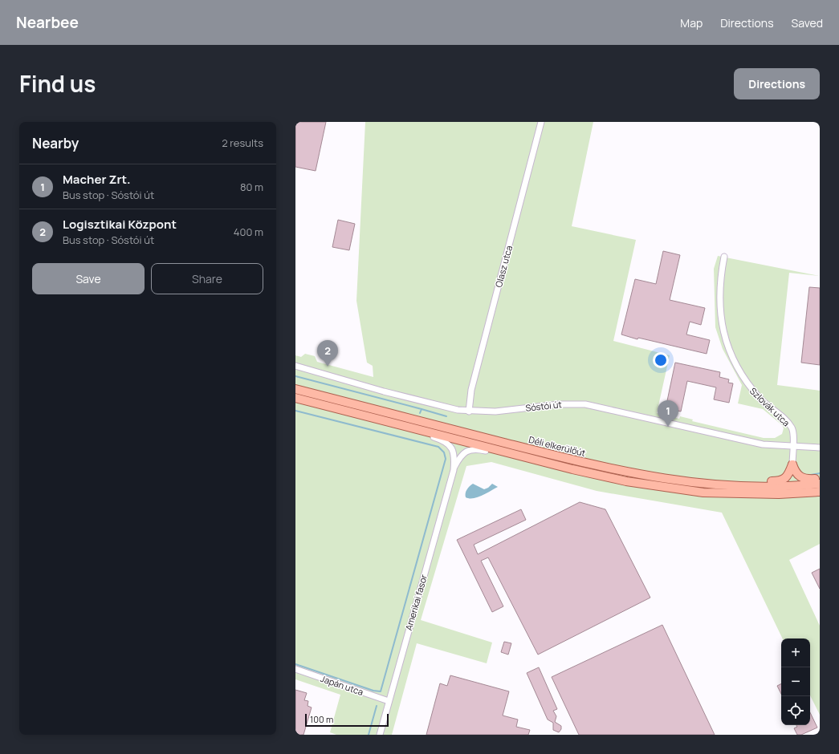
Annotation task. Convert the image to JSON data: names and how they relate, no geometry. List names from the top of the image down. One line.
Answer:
{"streets":{"main road":["Déli elkerülőút"],"street":["Olasz utca","Sóstói út","Szlovák utca","Amerikai fasor","Japán utca"]},"crossings":[["Olasz utca","Sóstói út"],["Sóstói út","Szlovák utca"],["Amerikai fasor","Japán utca"]],"scale_bar":"100 m","page":{"header":"Nearbee","nav":["Map","Directions","Saved"],"title":"Find us","buttons":["Directions",["Save","Share"]],"heading":["Nearby","2 results"],"list":[{"mark":"1","name":"Macher Zrt.","note":"Bus stop · Sóstói út","value":"80 m"},{"mark":"2","name":"Logisztikai Központ","note":"Bus stop · Sóstói út","value":"400 m"}],"pins":["2","1"],"map_buttons":["+","−"],"scale":"100 m"}}
